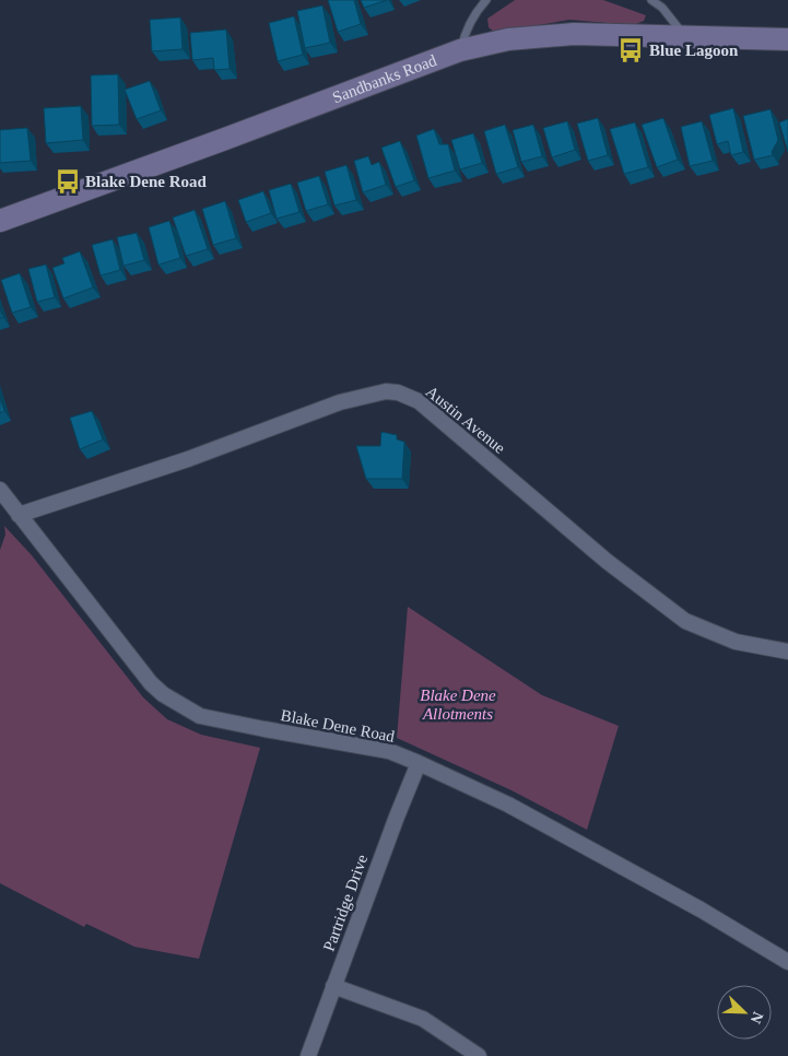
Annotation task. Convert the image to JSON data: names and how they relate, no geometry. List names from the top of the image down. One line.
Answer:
{"streets":{"main road":["Sandbanks Road"],"street":["Austin Avenue","Blake Dene Road","Partridge Drive"]},"crossings":[["Austin Avenue","Blake Dene Road"],["Blake Dene Road","Partridge Drive"]],"parks":["Blake Dene Allotments"],"places":{"bus stop":["Blue Lagoon","Blake Dene Road"]},"north":"bottom right"}
